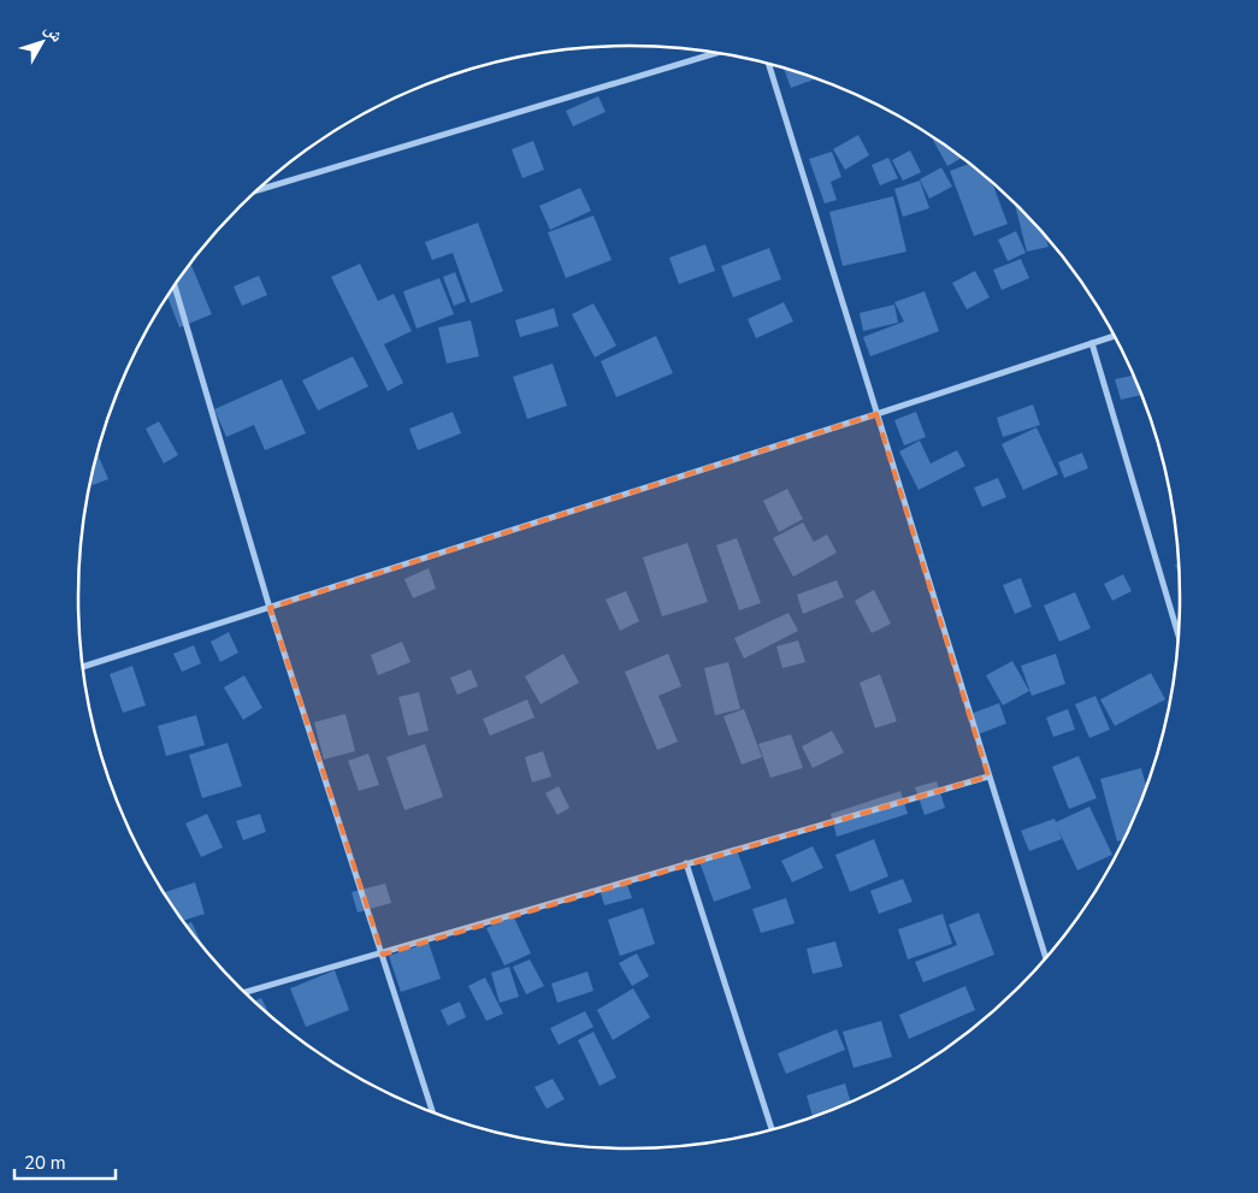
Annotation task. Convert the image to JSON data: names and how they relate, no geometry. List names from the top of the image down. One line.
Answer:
{"scale_bar":"20 m","north":"top right"}
